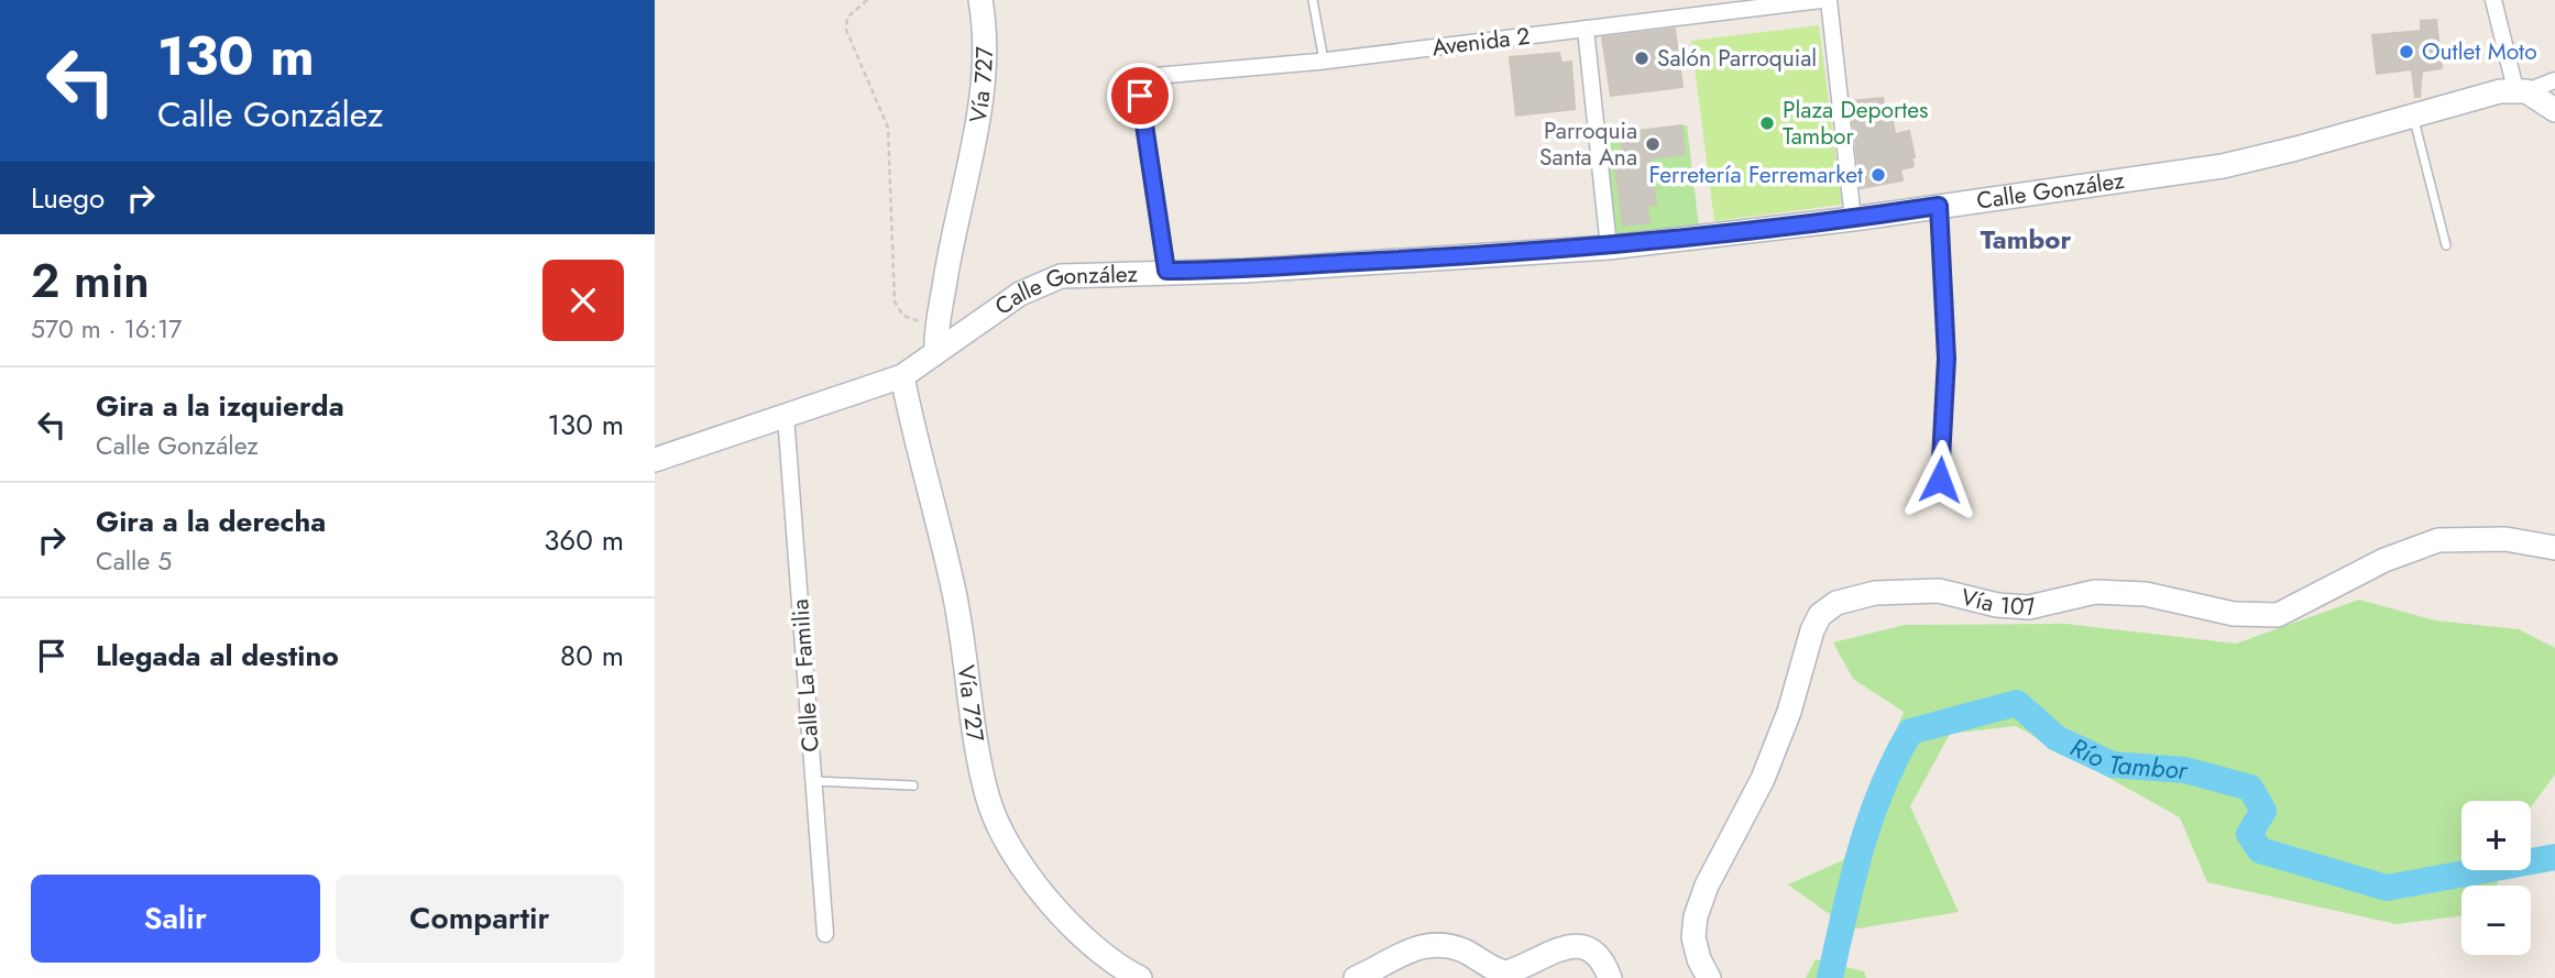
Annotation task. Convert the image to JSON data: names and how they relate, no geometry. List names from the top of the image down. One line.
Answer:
{"streets":{"street":["Avenida 2","Vía 727","Calle González","Vía 107","Calle La Familia"]},"crossings":[["Avenida 2","Calle González"],["Vía 727","Calle González"],["Calle González","Calle La Familia"]],"districts":["Tambor"],"water":["Río Tambor"],"places":["Outlet Moto","Salón Parroquial","Plaza Deportes Tambor","Parroquia Santa Ana","Ferretería Ferremarket"],"page":{"turn":["130 m","Calle González"],"then":"Luego","heading":["2 min","570 m · 16:17"],"list":[{"name":"Gira a la izquierda","note":"Calle González","value":"130 m"},{"name":"Gira a la derecha","note":"Calle 5","value":"360 m"},{"name":"Llegada al destino","value":"80 m"}],"map_buttons":["+","−"],"buttons":["Salir","Compartir"]}}
